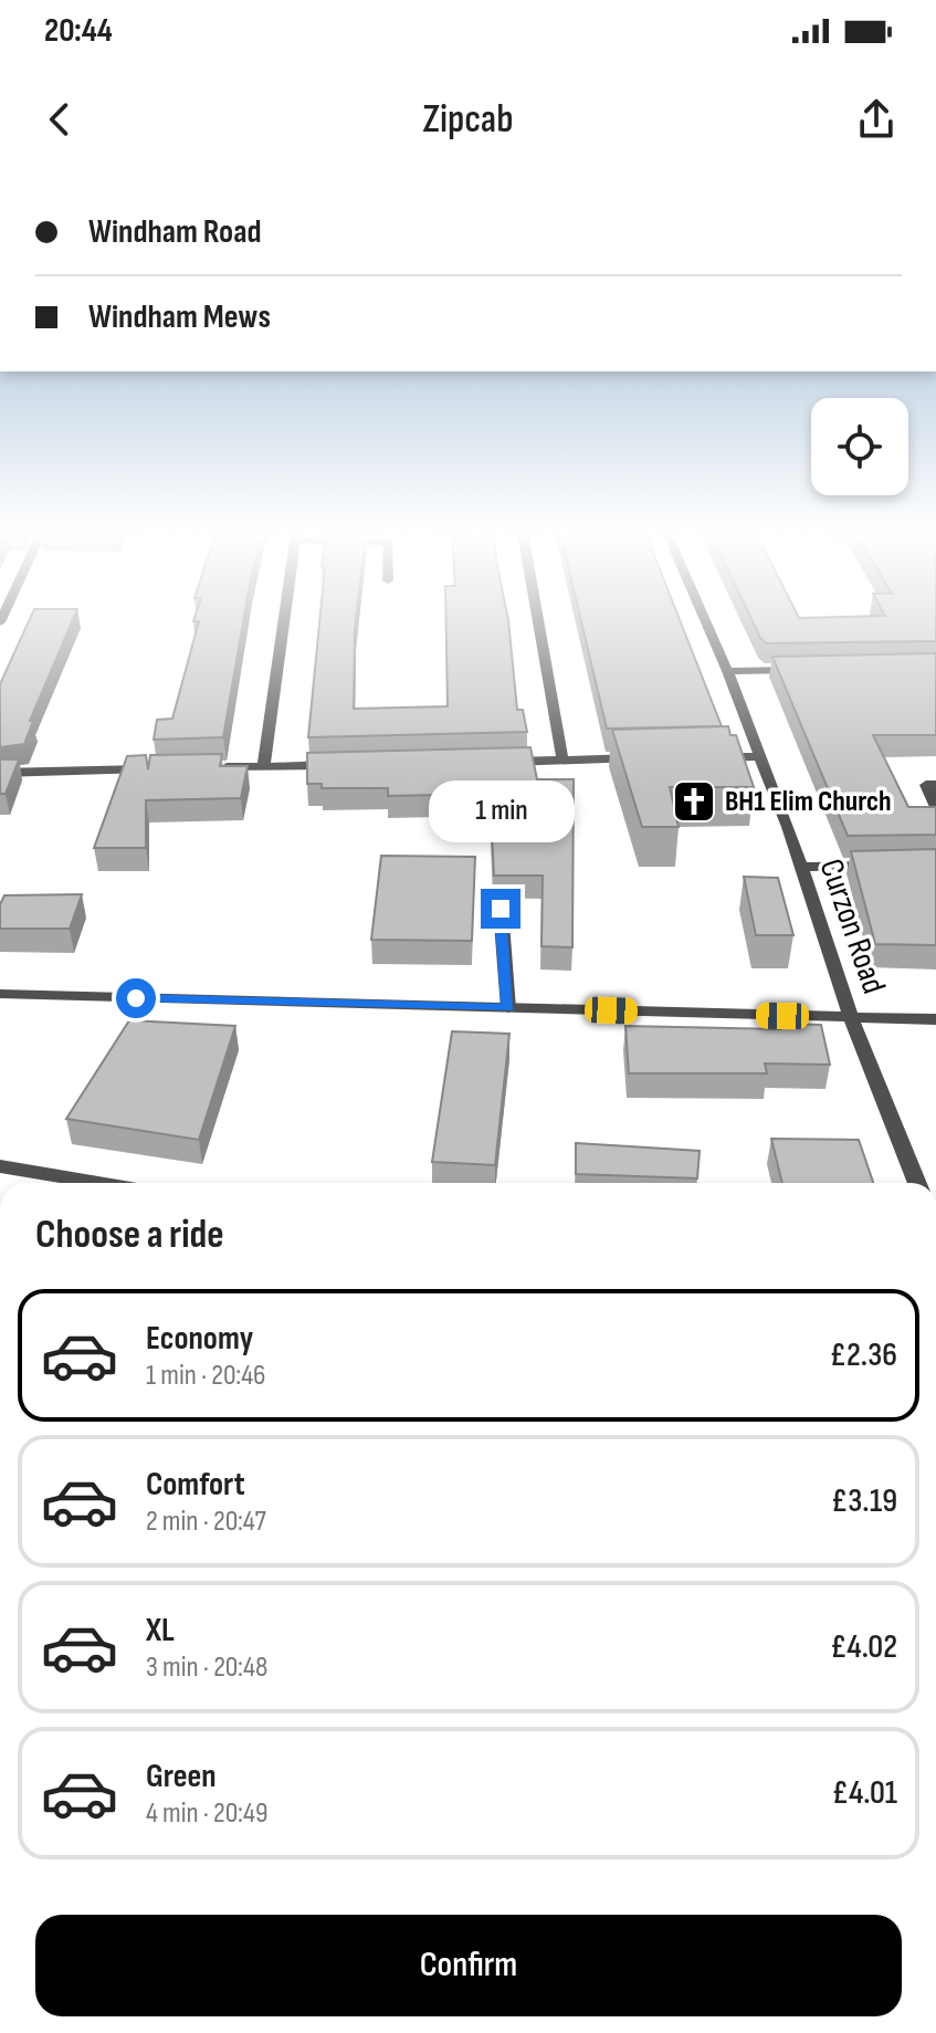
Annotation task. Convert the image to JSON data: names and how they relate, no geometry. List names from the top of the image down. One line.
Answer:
{"streets":{"street":["Curzon Road"]},"places":{"church":["BH1 Elim Church"]},"page":{"status":"20:44","header":"Zipcab","banner":["Windham Road","Windham Mews"],"bubble":"1 min","heading":"Choose a ride","list":[{"name":"Economy","note":"1 min · 20:46","value":"£2.36"},{"name":"Comfort","note":"2 min · 20:47","value":"£3.19"},{"name":"XL","note":"3 min · 20:48","value":"£4.02"},{"name":"Green","note":"4 min · 20:49","value":"£4.01"}],"buttons":"Confirm"}}
